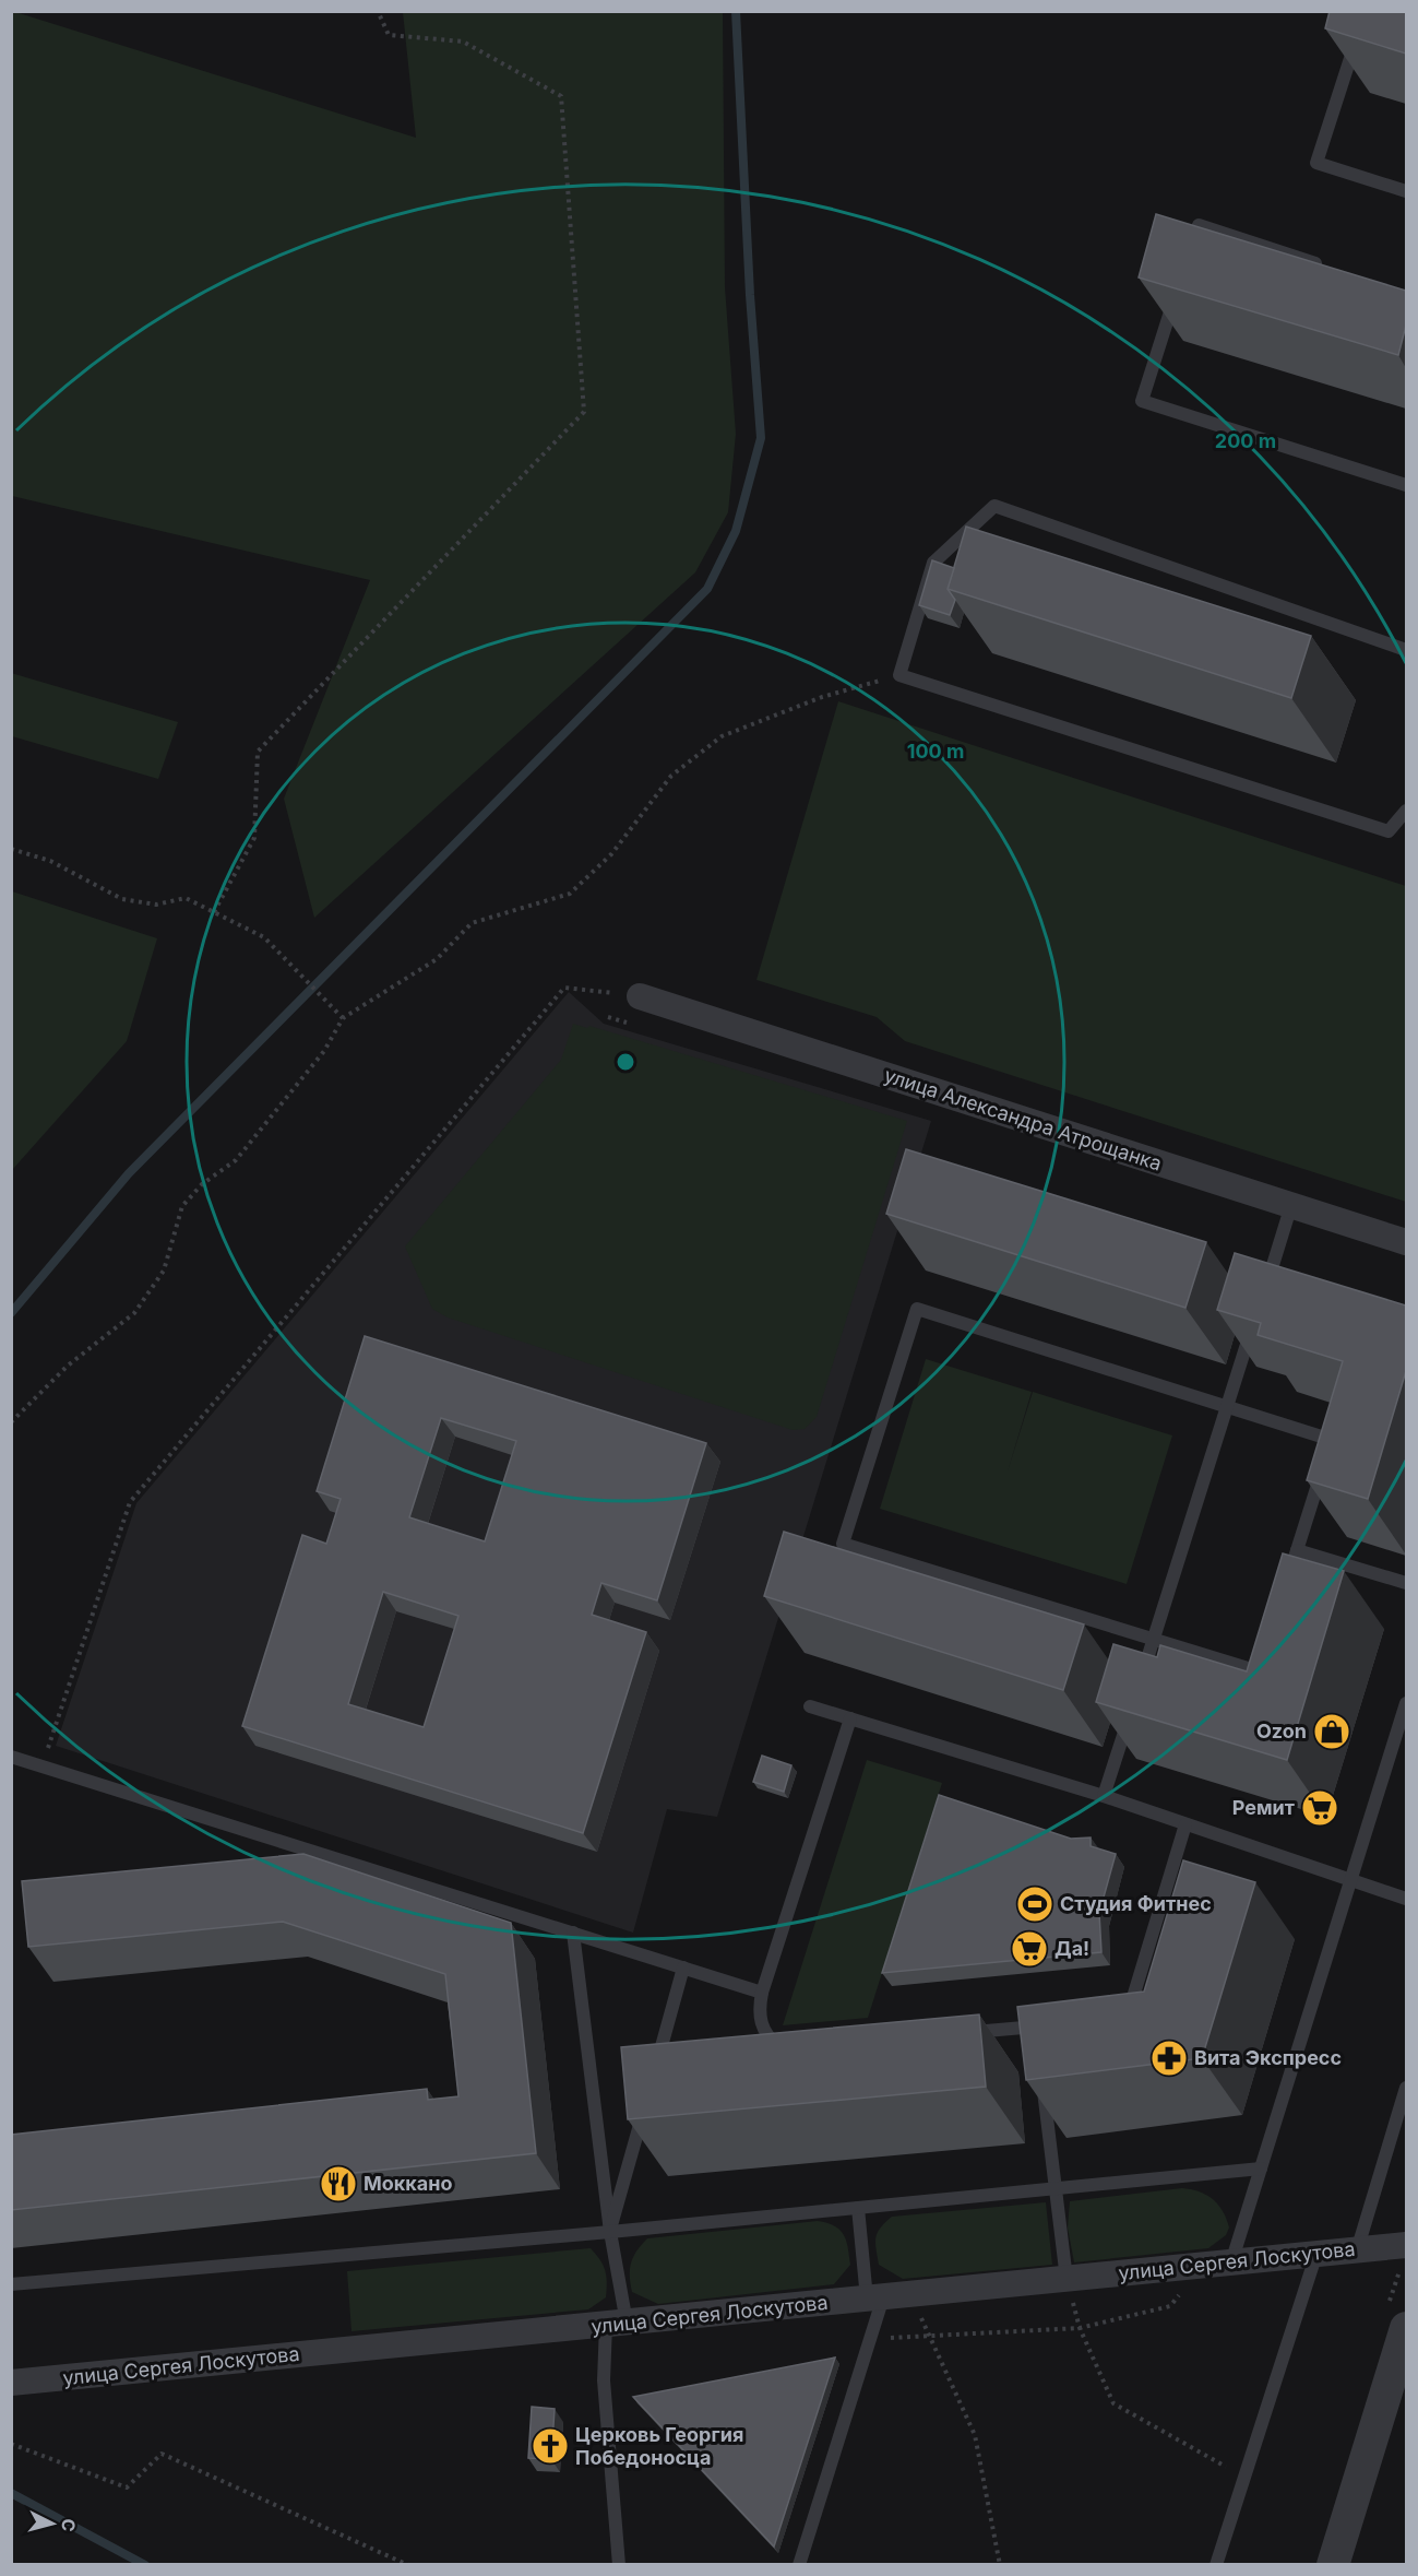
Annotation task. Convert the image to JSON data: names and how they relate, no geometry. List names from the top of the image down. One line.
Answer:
{"streets":{"street":["улица Александра Атрощанка","улица Сергея Лоскутова"]},"places":{"shop":["Ozon"],"supermarket":["Ремит","Да!"],"sports":["Студия Фитнес"],"pharmacy":["Вита Экспресс"],"restaurant":["Моккано"],"church":["Церковь Георгия Победоносца"]},"north":"right","rings":["200 m","100 m"]}
